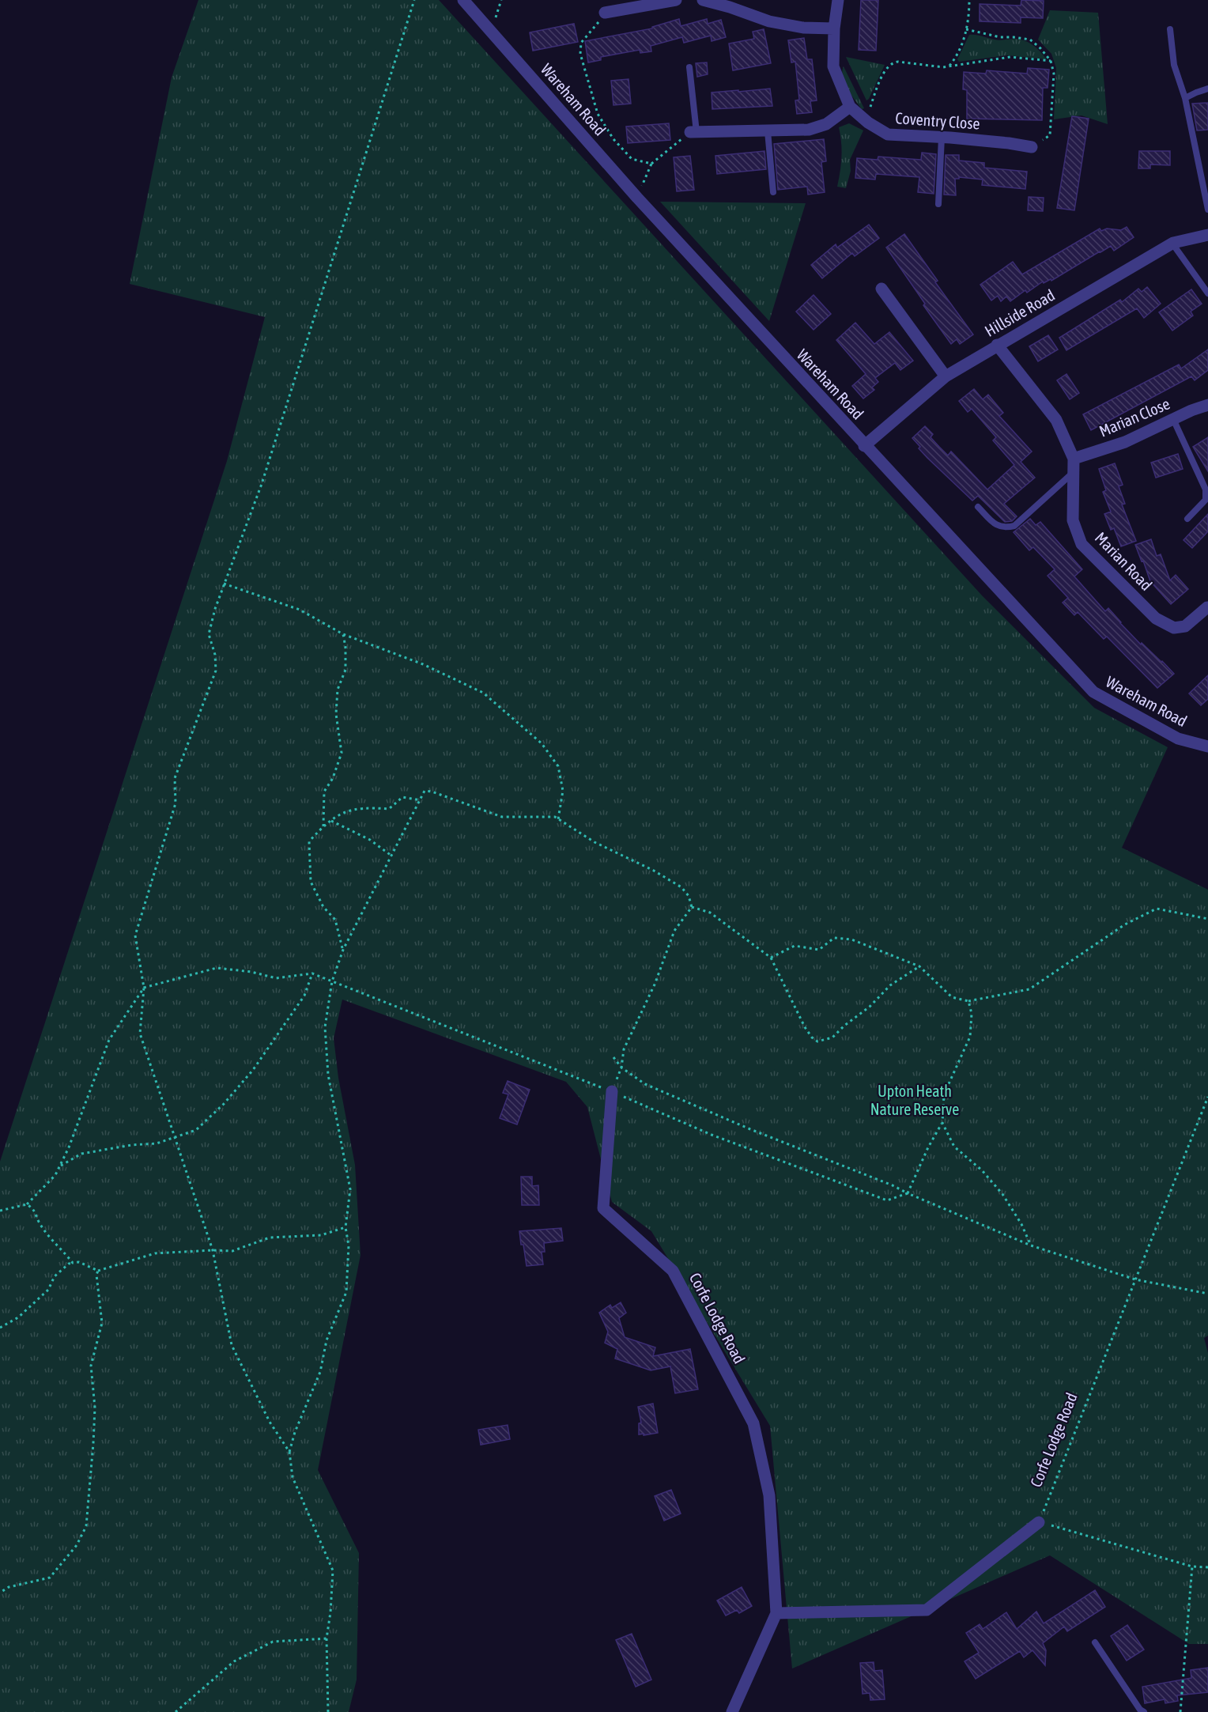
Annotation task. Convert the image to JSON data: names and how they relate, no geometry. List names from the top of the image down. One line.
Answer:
{"streets":{"street":["Wareham Road","Coventry Close","Hillside Road","Marian Close","Marian Road","Corfe Lodge Road"]},"crossings":[["Wareham Road","Hillside Road"],["Hillside Road","Marian Road"],["Marian Close","Marian Road"]],"parks":["Upton Heath Nature Reserve"]}
